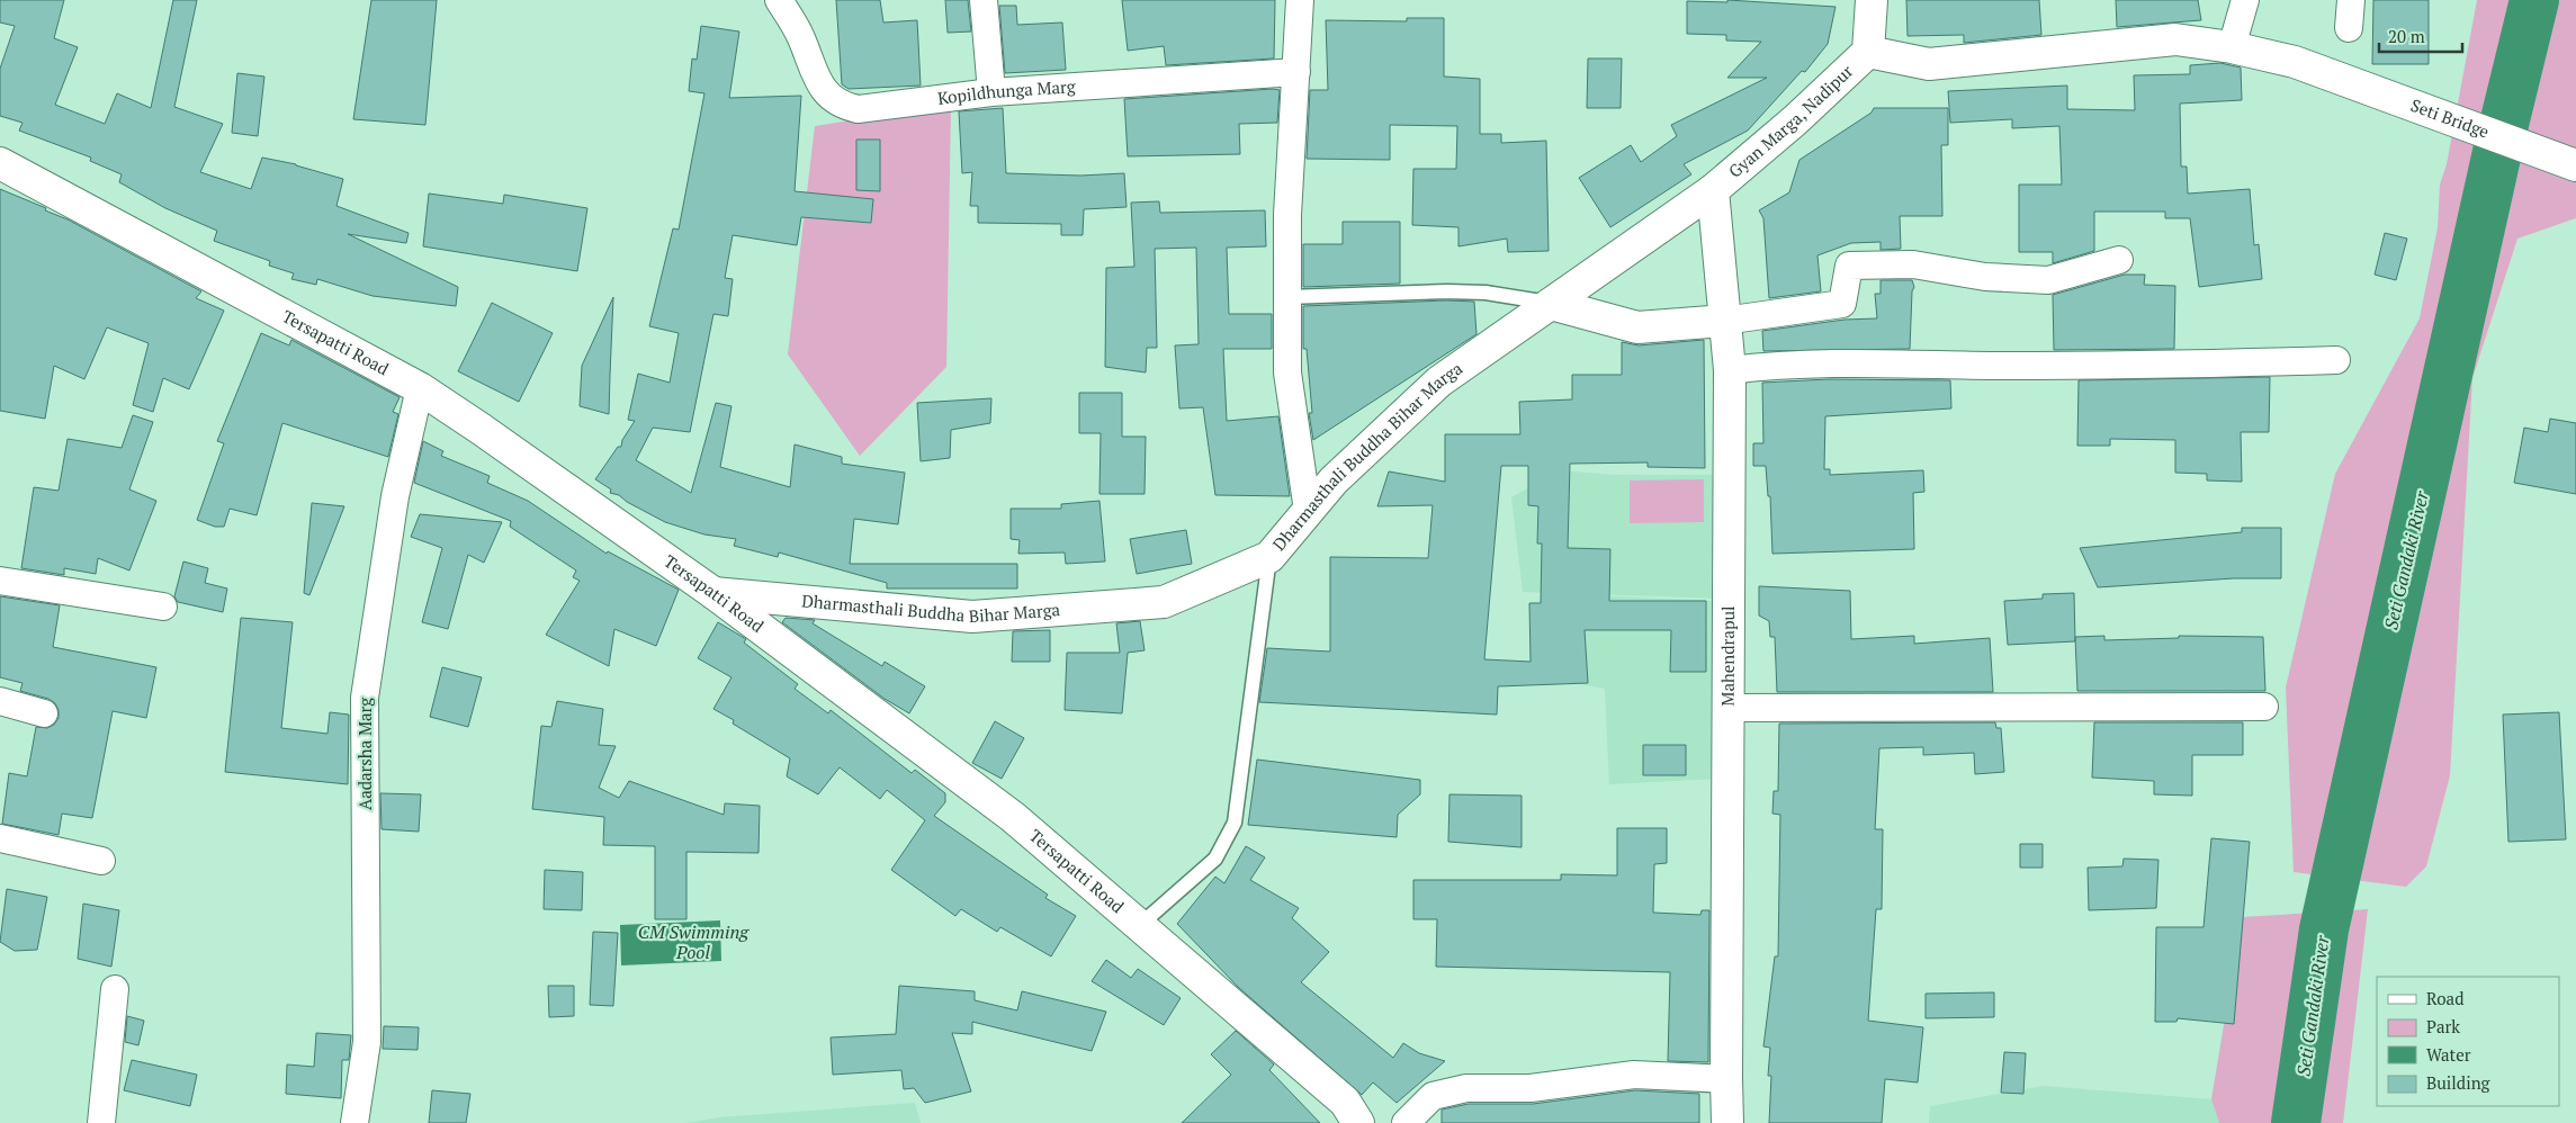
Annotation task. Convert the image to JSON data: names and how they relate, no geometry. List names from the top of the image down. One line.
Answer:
{"streets":{"main road":["Seti Bridge","Gyan Marga, Nadipur","Tersapatti Road","Dharmasthali Buddha Bihar Marga","Mahendrapul"],"street":["Kopildhunga Marg","Aadarsha Marg"]},"crossings":[["Seti Bridge","Gyan Marga, Nadipur"],["Gyan Marga, Nadipur","Dharmasthali Buddha Bihar Marga"],["Gyan Marga, Nadipur","Mahendrapul"],["Tersapatti Road","Dharmasthali Buddha Bihar Marga"],["Tersapatti Road","Aadarsha Marg"],["Dharmasthali Buddha Bihar Marga","Mahendrapul"]],"water":["Seti Gandaki River","CM Swimming Pool"],"legend":["Road","Park","Water","Building"],"scale_bar":"20 m"}
